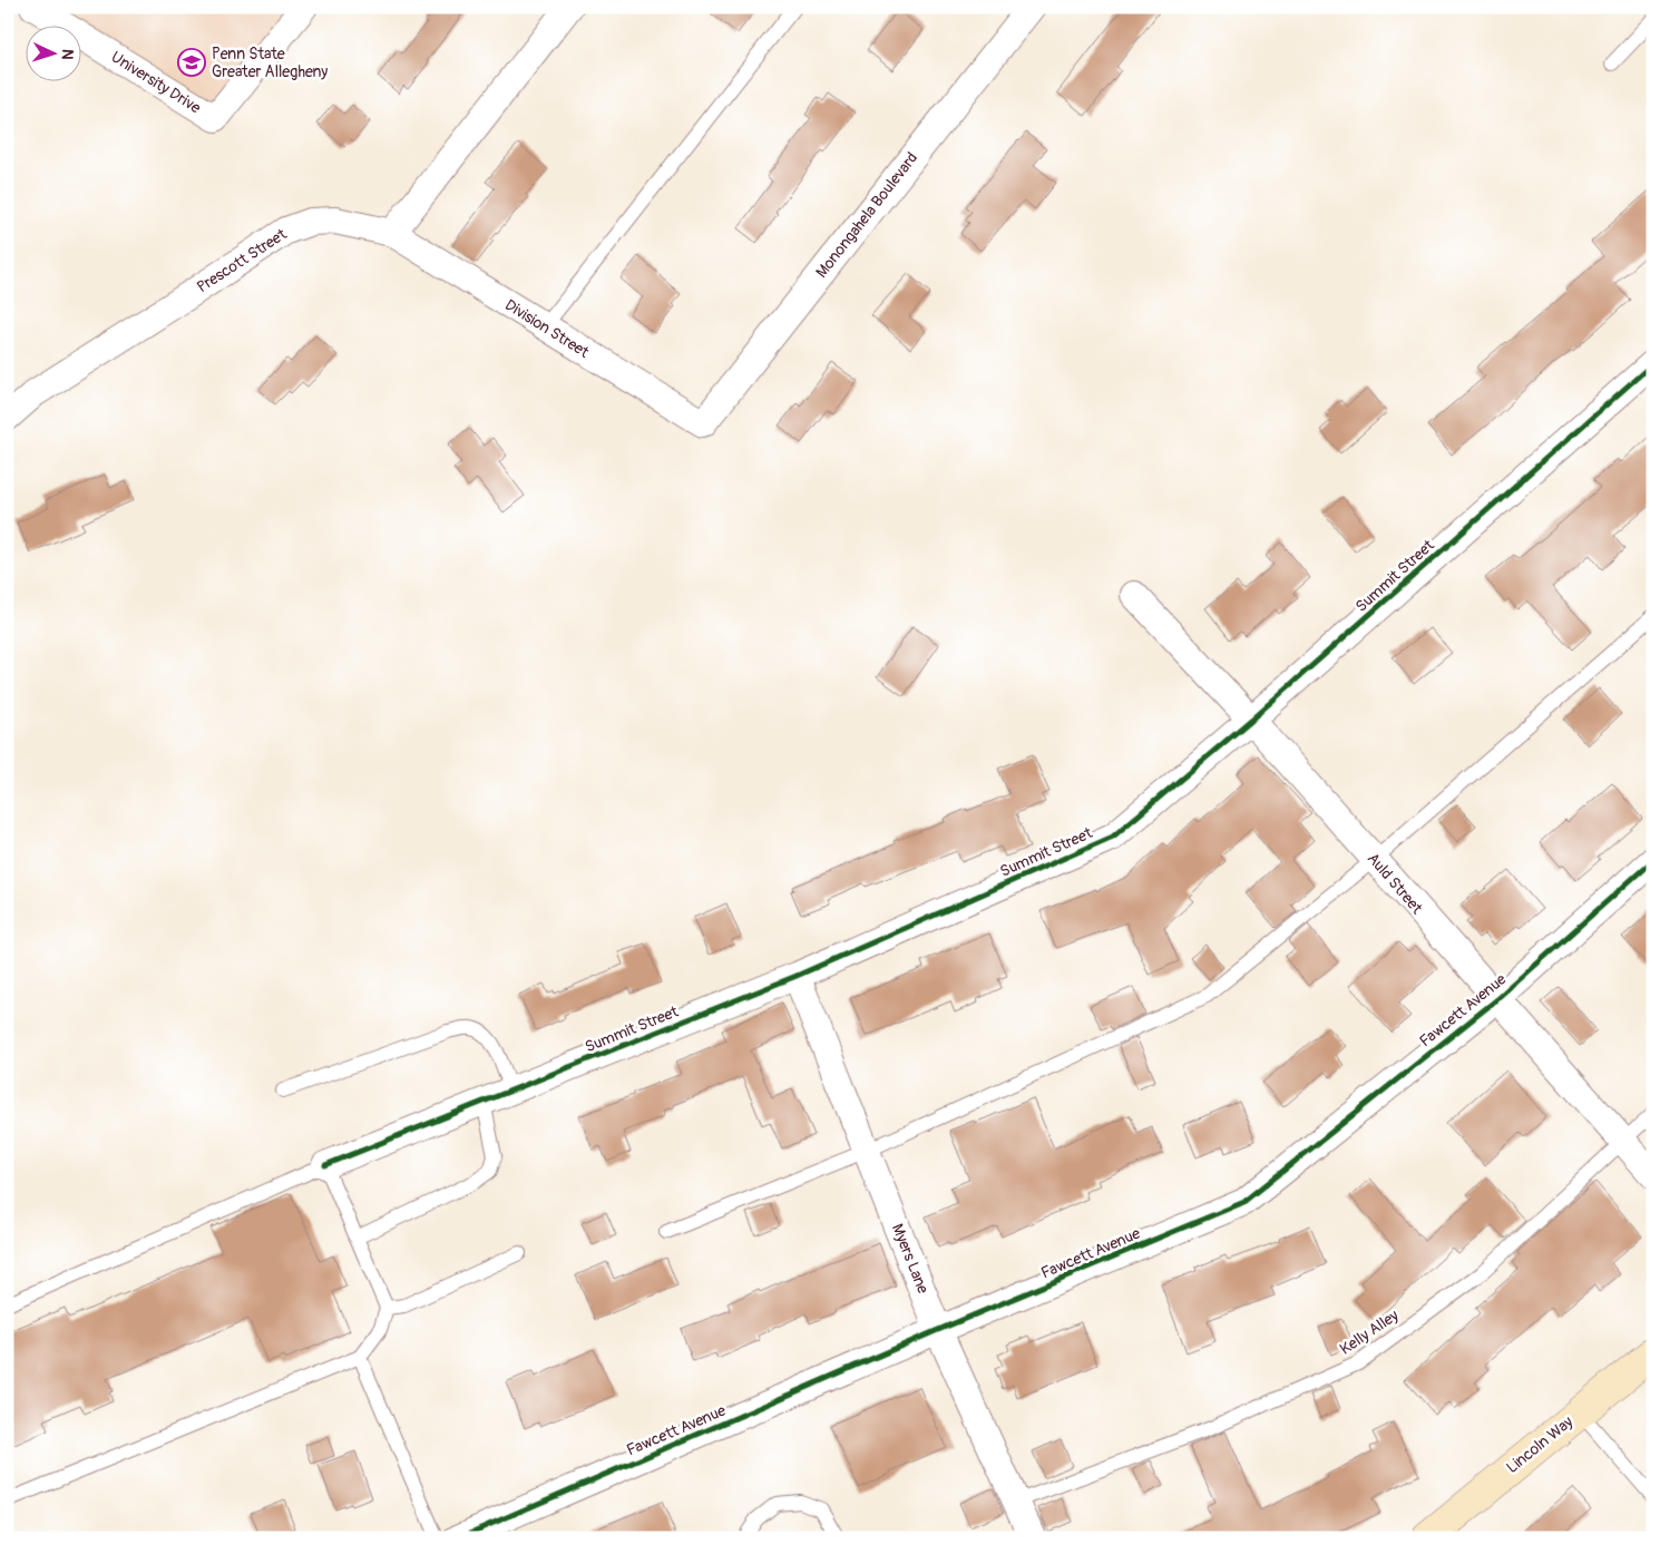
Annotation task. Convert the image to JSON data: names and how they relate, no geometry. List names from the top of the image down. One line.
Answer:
{"streets":{"main road":["Lincoln Way"],"street":["University Drive","Monongahela Boulevard","Prescott Street","Division Street","Summit Street","Auld Street","Fawcett Avenue","Myers Lane"],"lane":["Kelly Alley"]},"crossings":[["Monongahela Boulevard","Division Street"],["Prescott Street","Division Street"],["Summit Street","Auld Street"],["Summit Street","Myers Lane"],["Auld Street","Fawcett Avenue"],["Auld Street","Kelly Alley"],["Fawcett Avenue","Myers Lane"],["Myers Lane","Kelly Alley"]],"places":{"school or university":["Penn State Greater Allegheny"]},"north":"right"}
